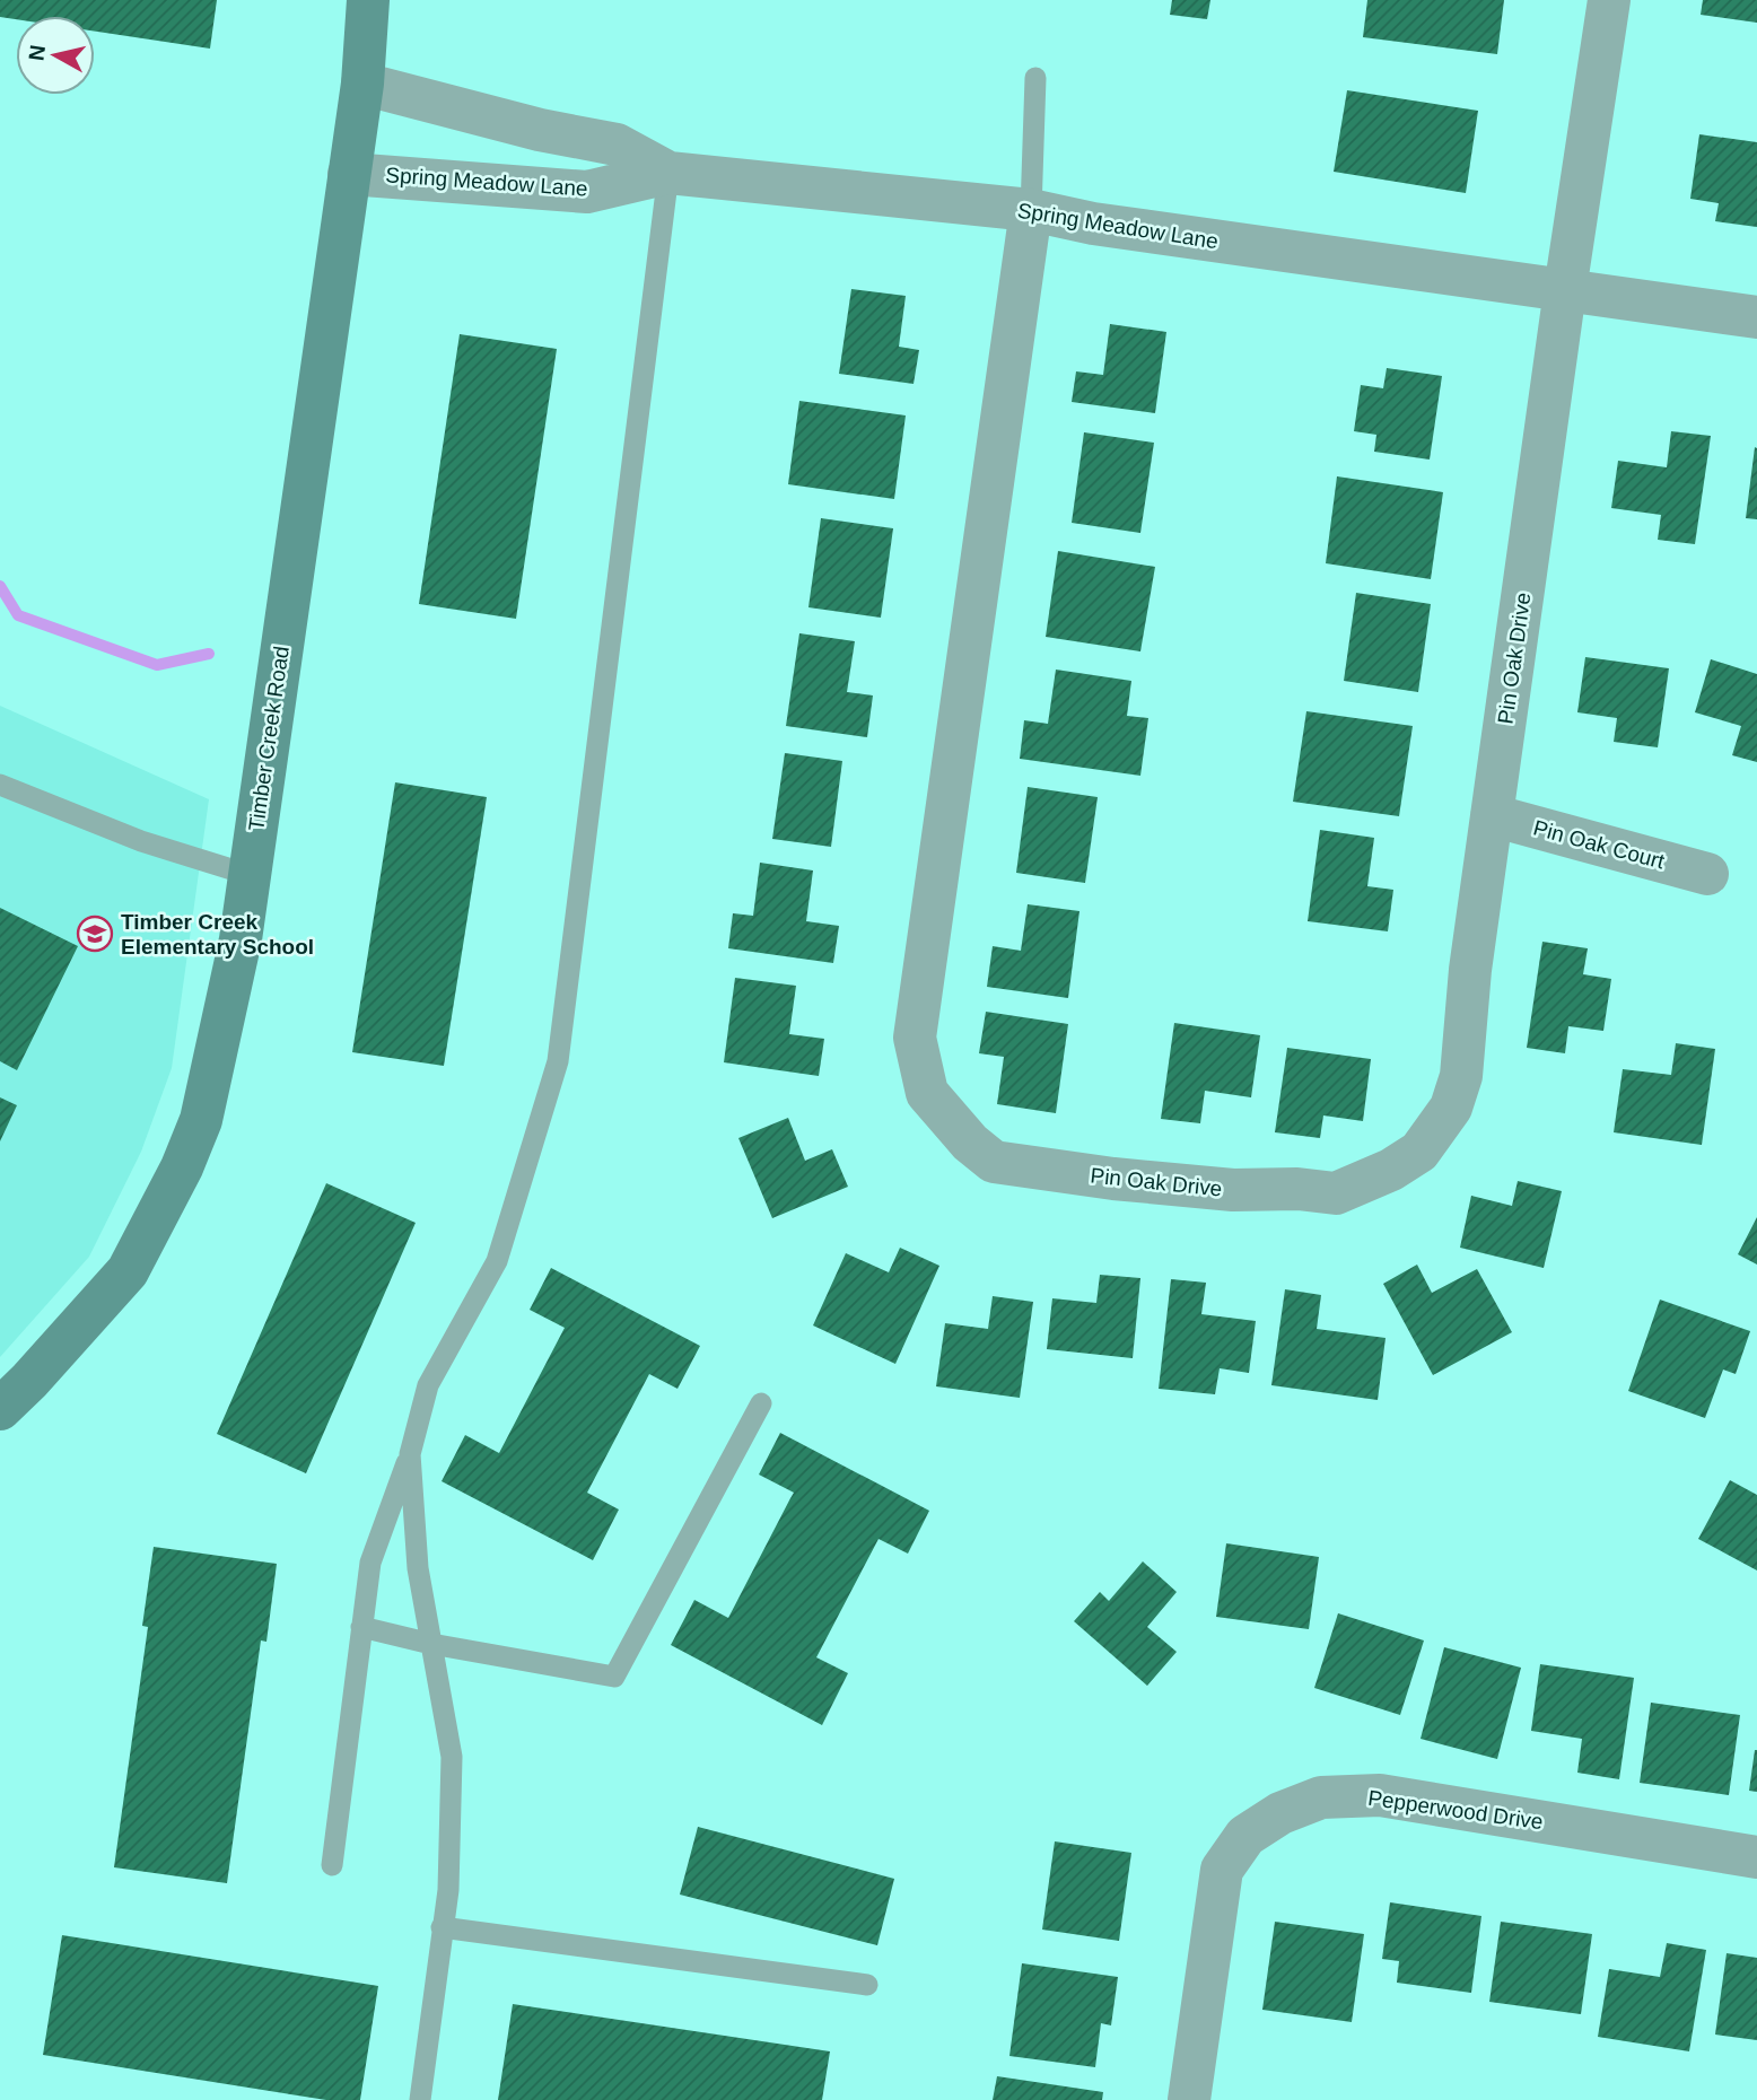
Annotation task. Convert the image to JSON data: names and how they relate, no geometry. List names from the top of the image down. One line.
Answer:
{"streets":{"street":["Spring Meadow Lane","Pin Oak Drive","Timber Creek Road","Pin Oak Court","Pepperwood Drive"]},"crossings":[["Spring Meadow Lane","Pin Oak Drive"],["Spring Meadow Lane","Timber Creek Road"],["Pin Oak Drive","Pin Oak Court"]],"places":{"school or university":["Timber Creek Elementary School"]},"north":"left"}
